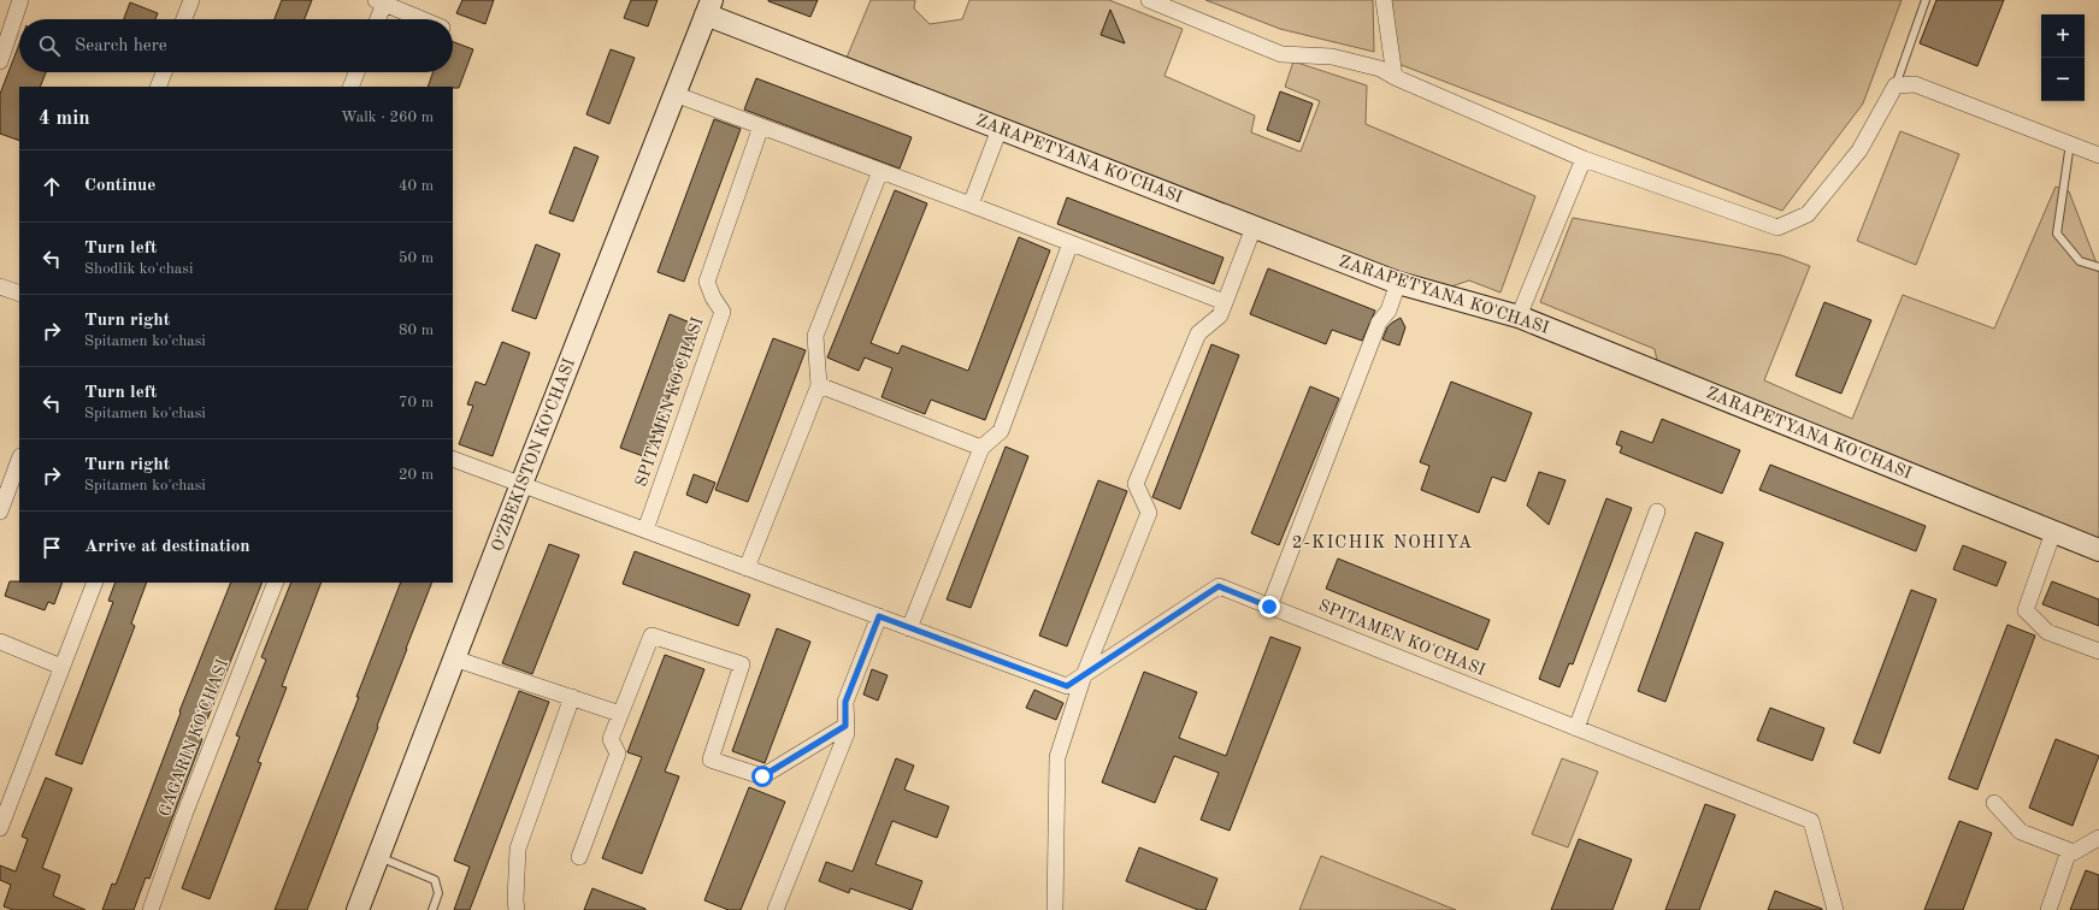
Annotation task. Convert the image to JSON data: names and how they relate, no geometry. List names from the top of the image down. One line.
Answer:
{"streets":{"street":["ZARAPETYANA KO'CHASI","SPITAMEN KO'CHASI","O‘ZBEKISTON KO‘CHASI","GAGARIN KO'CHASI"]},"crossings":[["ZARAPETYANA KO'CHASI","O‘ZBEKISTON KO‘CHASI"],["SPITAMEN KO'CHASI","O‘ZBEKISTON KO‘CHASI"]],"districts":["2-KICHIK NOHIYA"],"page":{"map_buttons":["+","−"],"search":"Search here","heading":["4 min","Walk · 260 m"],"list":[["Continue","40 m"],["Turn left","Shodlik ko'chasi","50 m"],["Turn right","Spitamen ko'chasi","80 m"],["Turn left","Spitamen ko'chasi","70 m"],["Turn right","Spitamen ko'chasi","20 m"],"Arrive at destination"]}}
